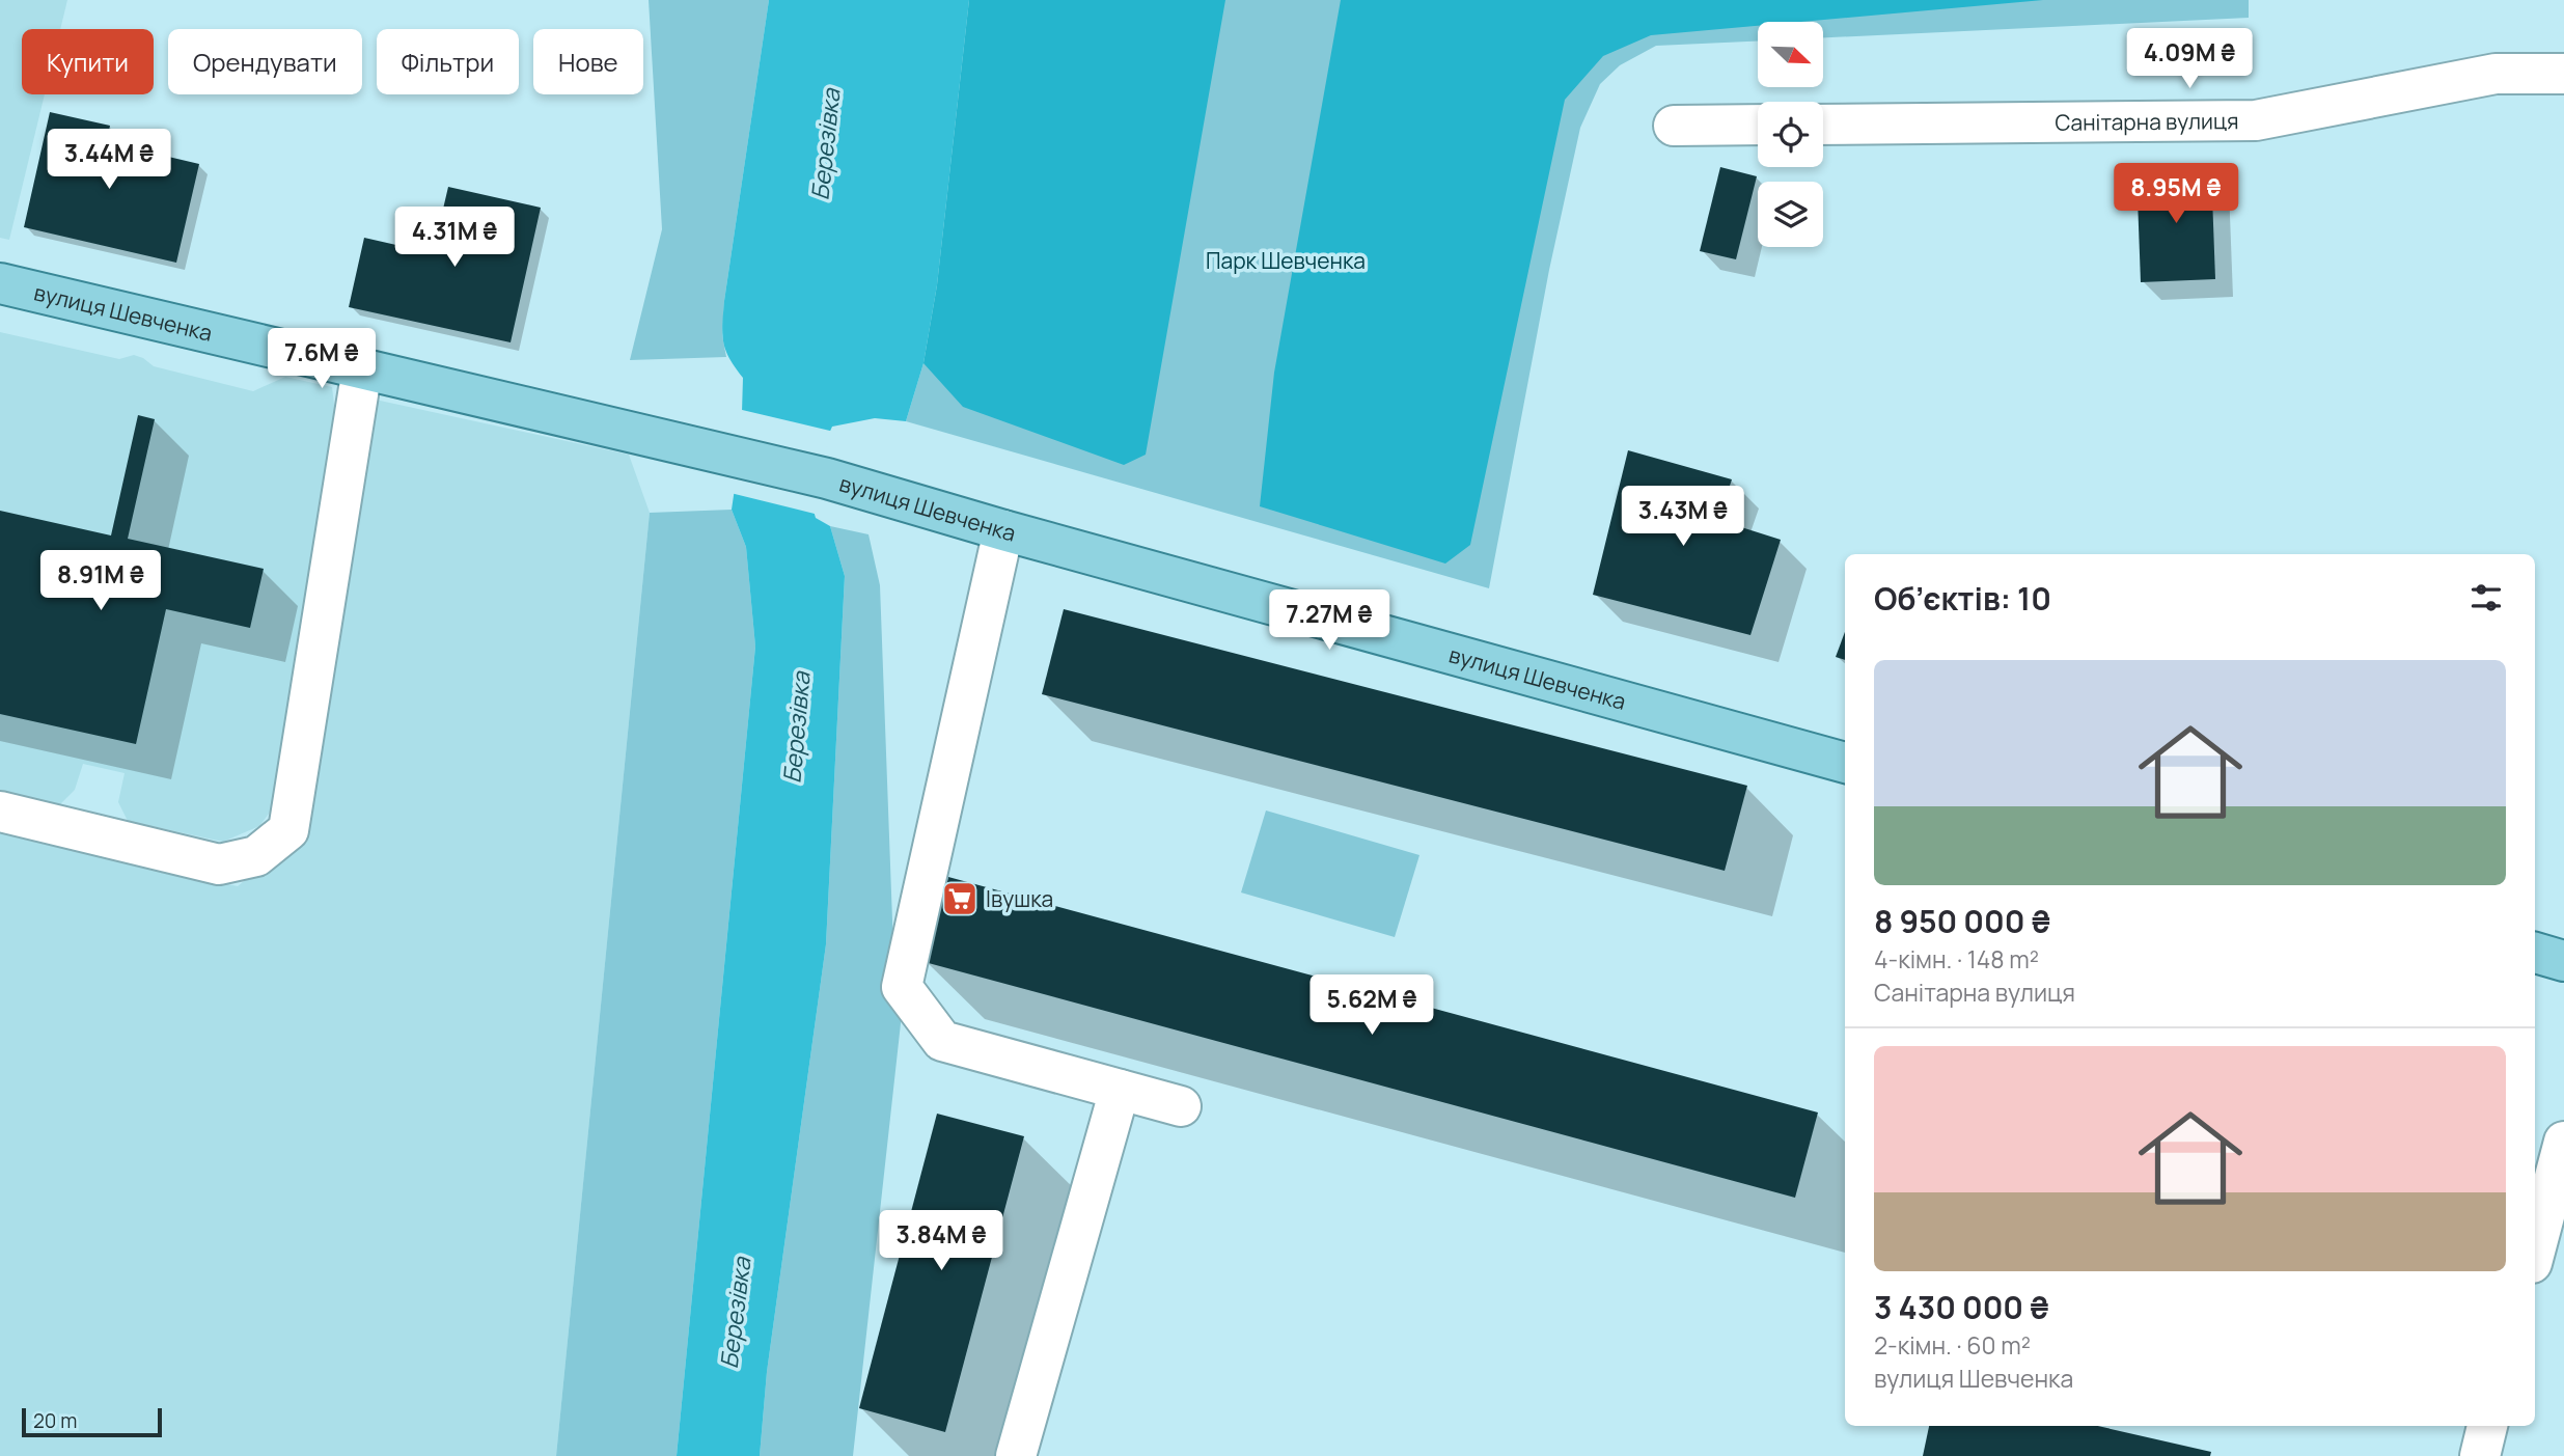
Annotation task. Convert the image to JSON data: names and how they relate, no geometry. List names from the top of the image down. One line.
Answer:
{"streets":{"main road":["вулиця Шевченка"],"street":["Санітарна вулиця"]},"water":["Березівка"],"parks":["Парк Шевченка"],"places":{"supermarket":["Івушка"]},"scale_bar":"20 m","north":"bottom right","page":{"price":["4.09M ₴","3.44M ₴","8.95M ₴","4.31M ₴","7.6M ₴","3.43M ₴","8.91M ₴","7.27M ₴","5.62M ₴","3.84M ₴"],"chip":["Купити","Орендувати","Фільтри","Нове"],"heading":"Об’єктів: 10","list":[{"name":"8 950 000 ₴","note":"4-кімн. · 148 m² · Санітарна вулиця"},{"name":"3 430 000 ₴","note":"2-кімн. · 60 m² · вулиця Шевченка"}],"scale":"20 m"}}
